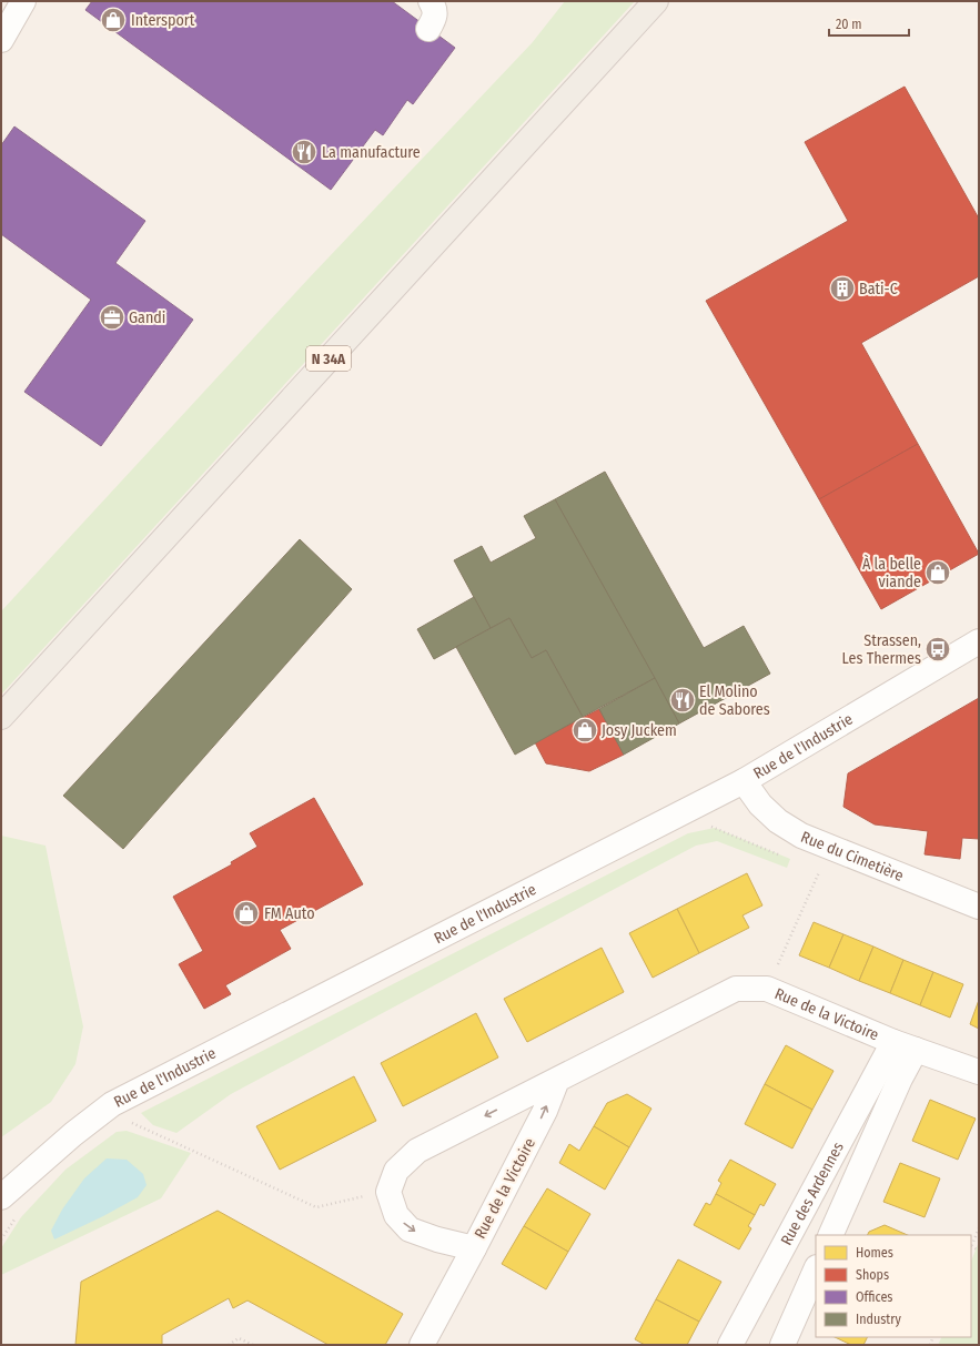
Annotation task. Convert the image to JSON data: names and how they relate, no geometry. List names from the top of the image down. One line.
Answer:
{"streets":{"main road":["N 34A"],"street":["Rue de l'Industrie","Rue du Cimetière","Rue de la Victoire","Rue des Ardennes"]},"crossings":[["Rue de l'Industrie","Rue du Cimetière"],["Rue de la Victoire","Rue des Ardennes"]],"places":{"shop":["Intersport","À la belle viande","Josy Juckem","FM Auto"],"restaurant":["La manufacture","El Molino de Sabores"],"building":["Bati-C"],"office":["Gandi"],"bus stop":["Strassen, Les Thermes"]},"legend":["Homes","Shops","Offices","Industry"],"scale_bar":"20 m"}
